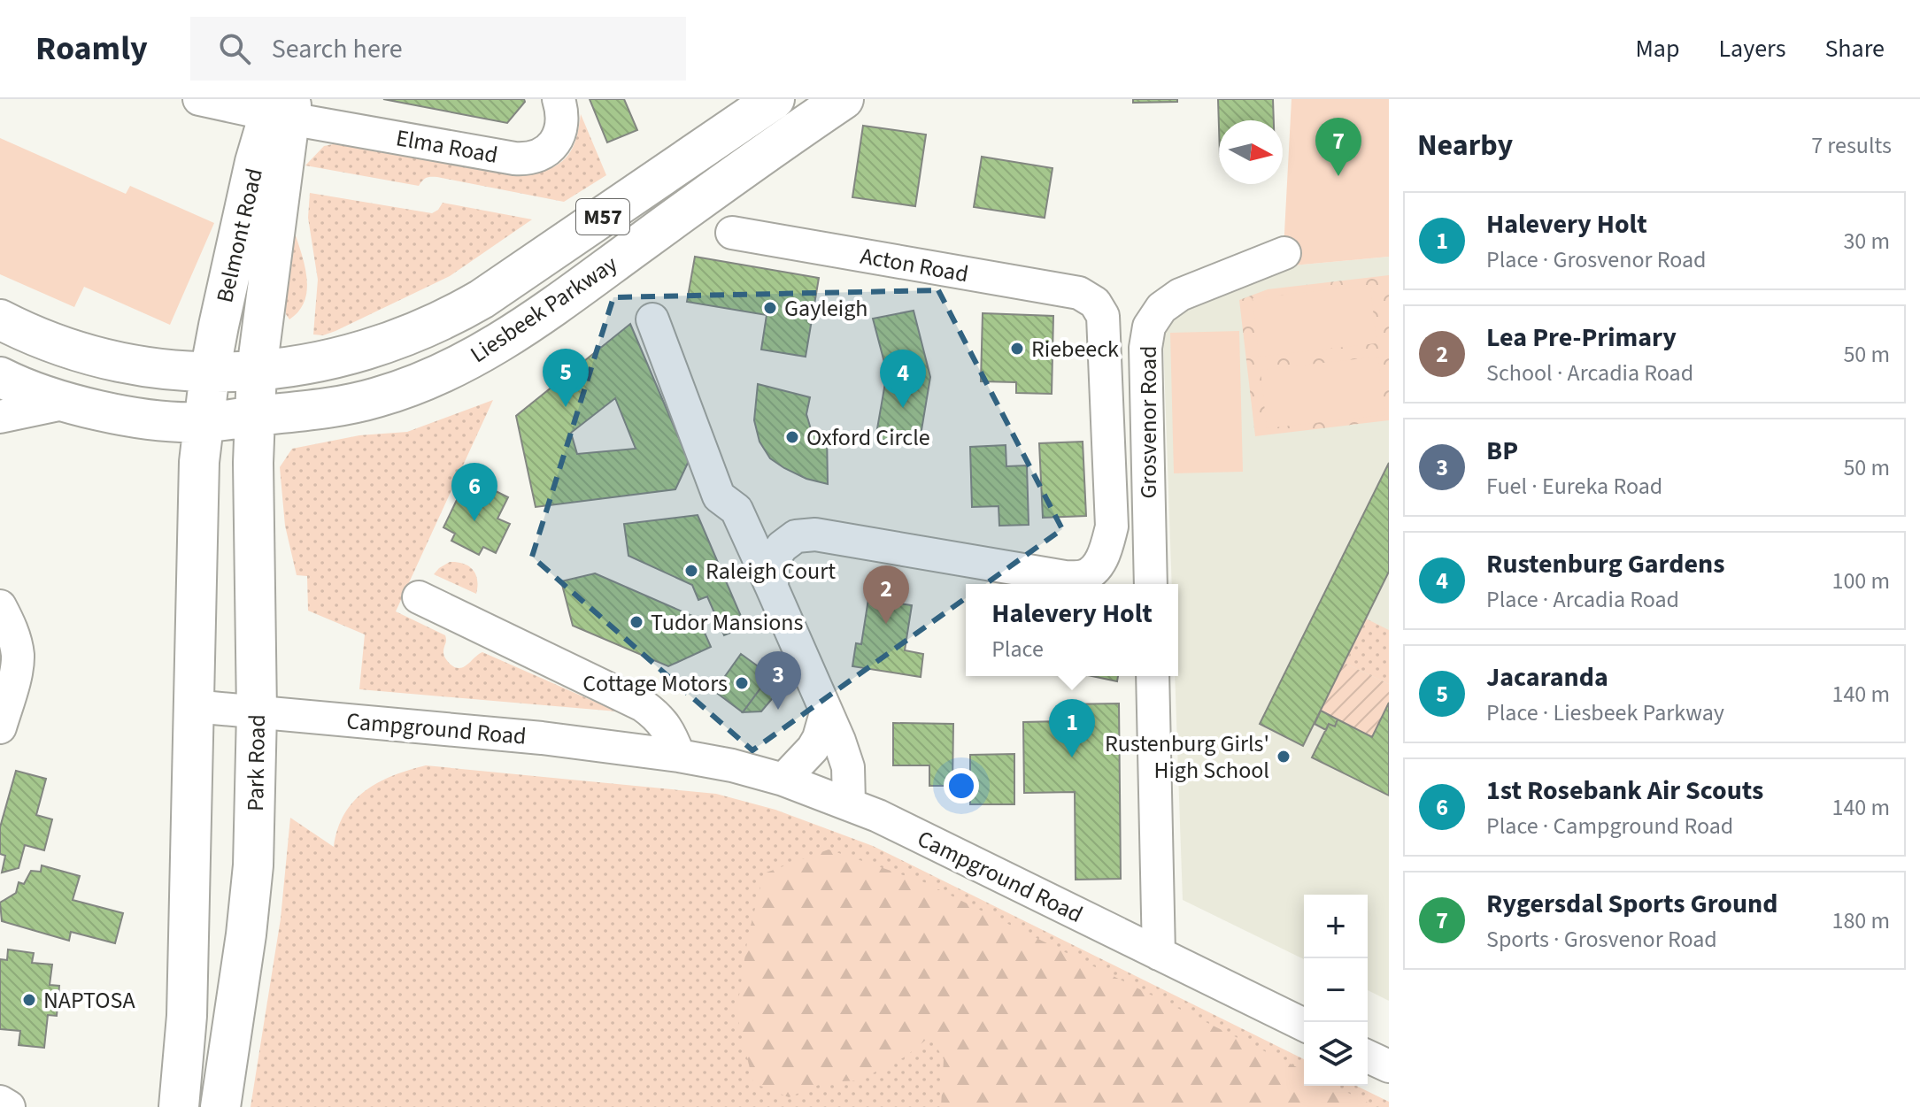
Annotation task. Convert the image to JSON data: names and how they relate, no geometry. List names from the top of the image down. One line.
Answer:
{"streets":{"main road":["M57","Belmont Road","Liesbeek Parkway","Park Road"],"street":["Elma Road","Acton Road","Grosvenor Road","Campground Road"]},"crossings":[["Elma Road","Belmont Road"],["M57","Belmont Road"],["M57","Liesbeek Parkway"],["Belmont Road","Liesbeek Parkway"],["Belmont Road","Park Road"],["Acton Road","Grosvenor Road"],["Liesbeek Parkway","Park Road"],["Campground Road","Park Road"]],"places":["Gayleigh","Riebeeck","Oxford Circle","Raleigh Court","Tudor Mansions","Cottage Motors","Rustenburg Girls' High School","NAPTOSA"],"north":"right","page":{"header":"Roamly","search":"Search here","nav":["Map","Layers","Share"],"heading":["Nearby","7 results"],"pins":["7","5","4","6","2","3","1"],"list":[{"mark":"1","name":"Halevery Holt","note":"Place · Grosvenor Road","value":"30 m"},{"mark":"2","name":"Lea Pre-Primary","note":"School · Arcadia Road","value":"50 m"},{"mark":"3","name":"BP","note":"Fuel · Eureka Road","value":"50 m"},{"mark":"4","name":"Rustenburg Gardens","note":"Place · Arcadia Road","value":"100 m"},{"mark":"5","name":"Jacaranda","note":"Place · Liesbeek Parkway","value":"140 m"},{"mark":"6","name":"1st Rosebank Air Scouts","note":"Place · Campground Road","value":"140 m"},{"mark":"7","name":"Rygersdal Sports Ground","note":"Sports · Grosvenor Road","value":"180 m"}],"popup":["Halevery Holt","Place"],"map_buttons":["+","−"]}}
